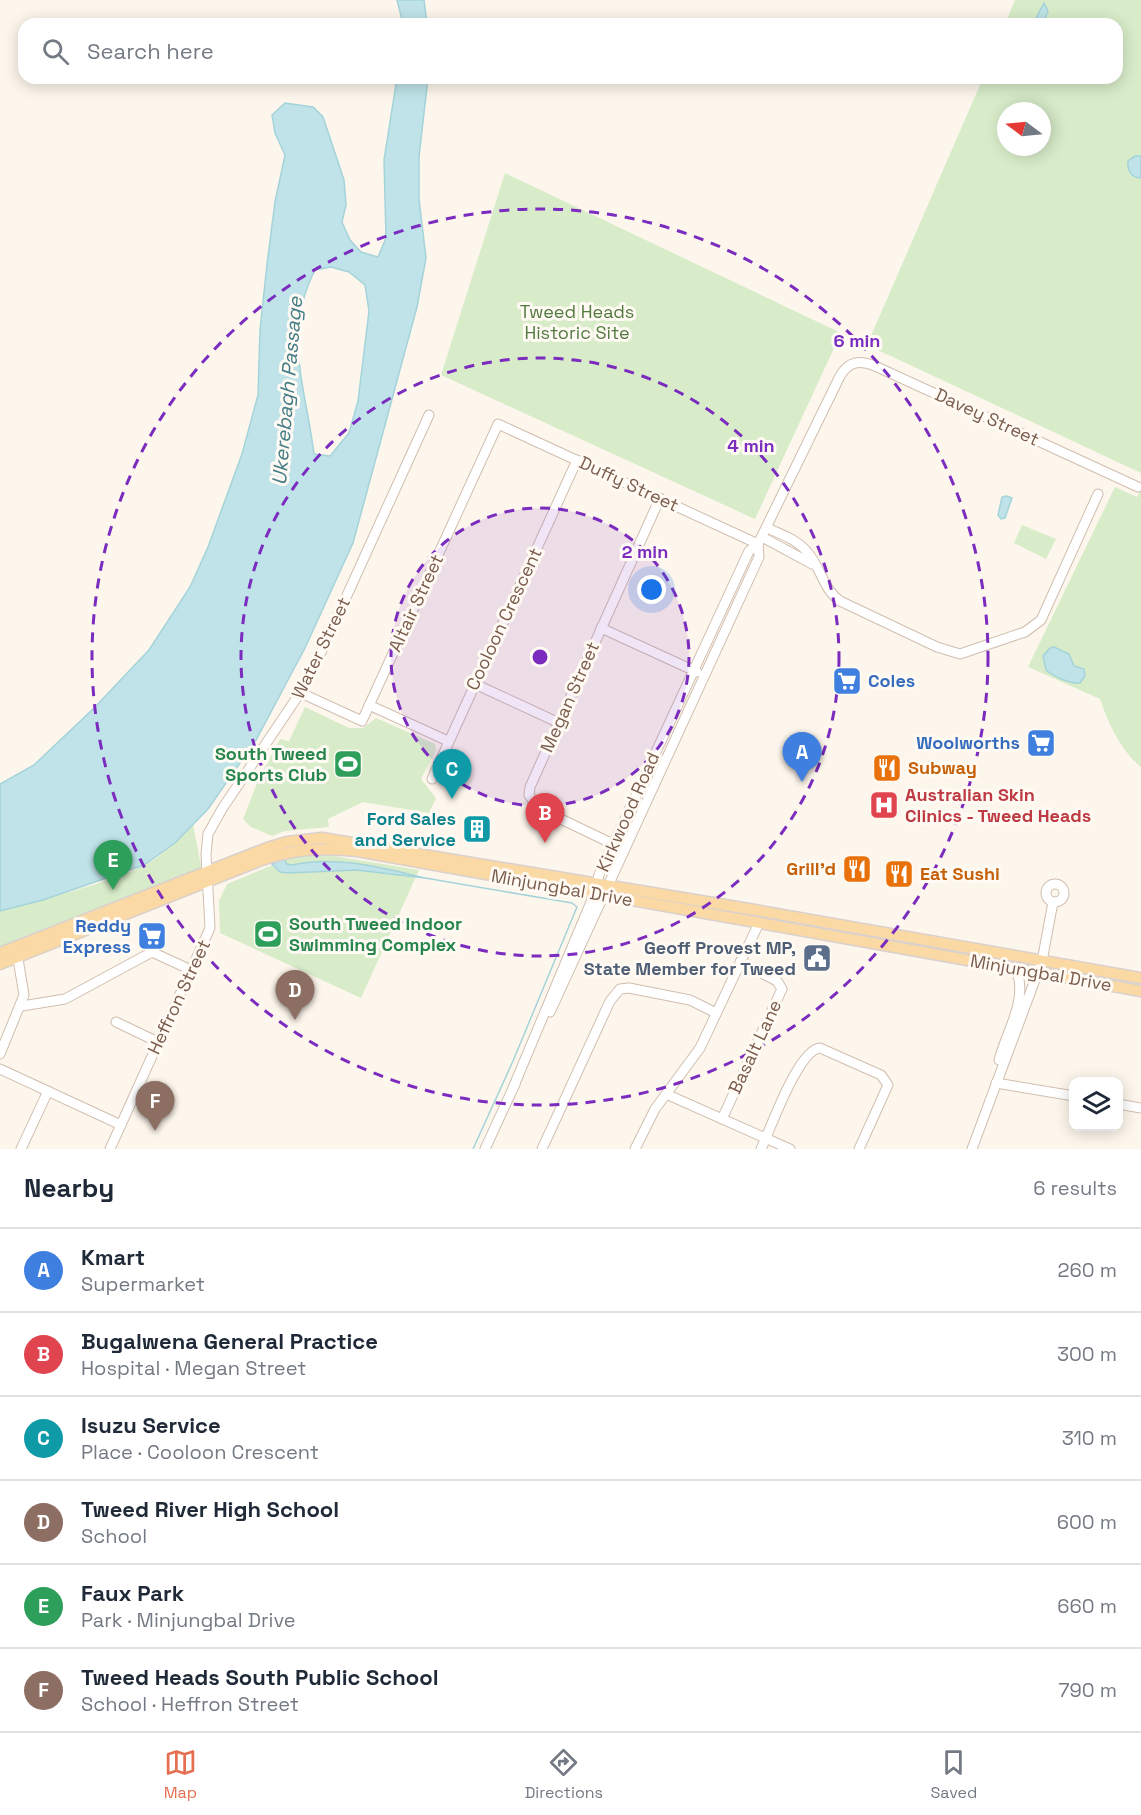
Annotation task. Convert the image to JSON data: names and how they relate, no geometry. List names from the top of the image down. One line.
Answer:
{"streets":{"main road":["Minjungbal Drive"],"street":["Davey Street","Duffy Street","Altair Street","Cooloon Crescent","Water Street","Megan Street","Kirkwood Road","Heffron Street","Basalt Lane"]},"crossings":[["Davey Street","Kirkwood Road"],["Duffy Street","Altair Street"],["Duffy Street","Cooloon Crescent"],["Duffy Street","Megan Street"],["Duffy Street","Kirkwood Road"],["Water Street","Minjungbal Drive"],["Water Street","Heffron Street"],["Megan Street","Kirkwood Road"],["Kirkwood Road","Minjungbal Drive"],["Minjungbal Drive","Heffron Street"]],"water":["Ukerebagh Passage"],"parks":["Tweed Heads Historic Site"],"places":{"supermarket":["Coles","Woolworths","Reddy Express"],"sports":["South Tweed Sports Club","South Tweed Indoor Swimming Complex"],"restaurant":["Subway","Grill'd","Eat Sushi"],"hospital":["Australian Skin Clinics - Tweed Heads"],"building":["Ford Sales and Service"],"public building":["Geoff Provest MP, State Member for Tweed"]},"north":"left","page":{"search":"Search here","pins":["A","C","B","E","D","F"],"heading":["Nearby","6 results"],"list":[{"mark":"A","name":"Kmart","note":"Supermarket","value":"260 m"},{"mark":"B","name":"Bugalwena General Practice","note":"Hospital · Megan Street","value":"300 m"},{"mark":"C","name":"Isuzu Service","note":"Place · Cooloon Crescent","value":"310 m"},{"mark":"D","name":"Tweed River High School","note":"School","value":"600 m"},{"mark":"E","name":"Faux Park","note":"Park · Minjungbal Drive","value":"660 m"},{"mark":"F","name":"Tweed Heads South Public School","note":"School · Heffron Street","value":"790 m"}],"nav":["Map","Directions","Saved"]},"rings":["6 min","4 min","2 min"]}
